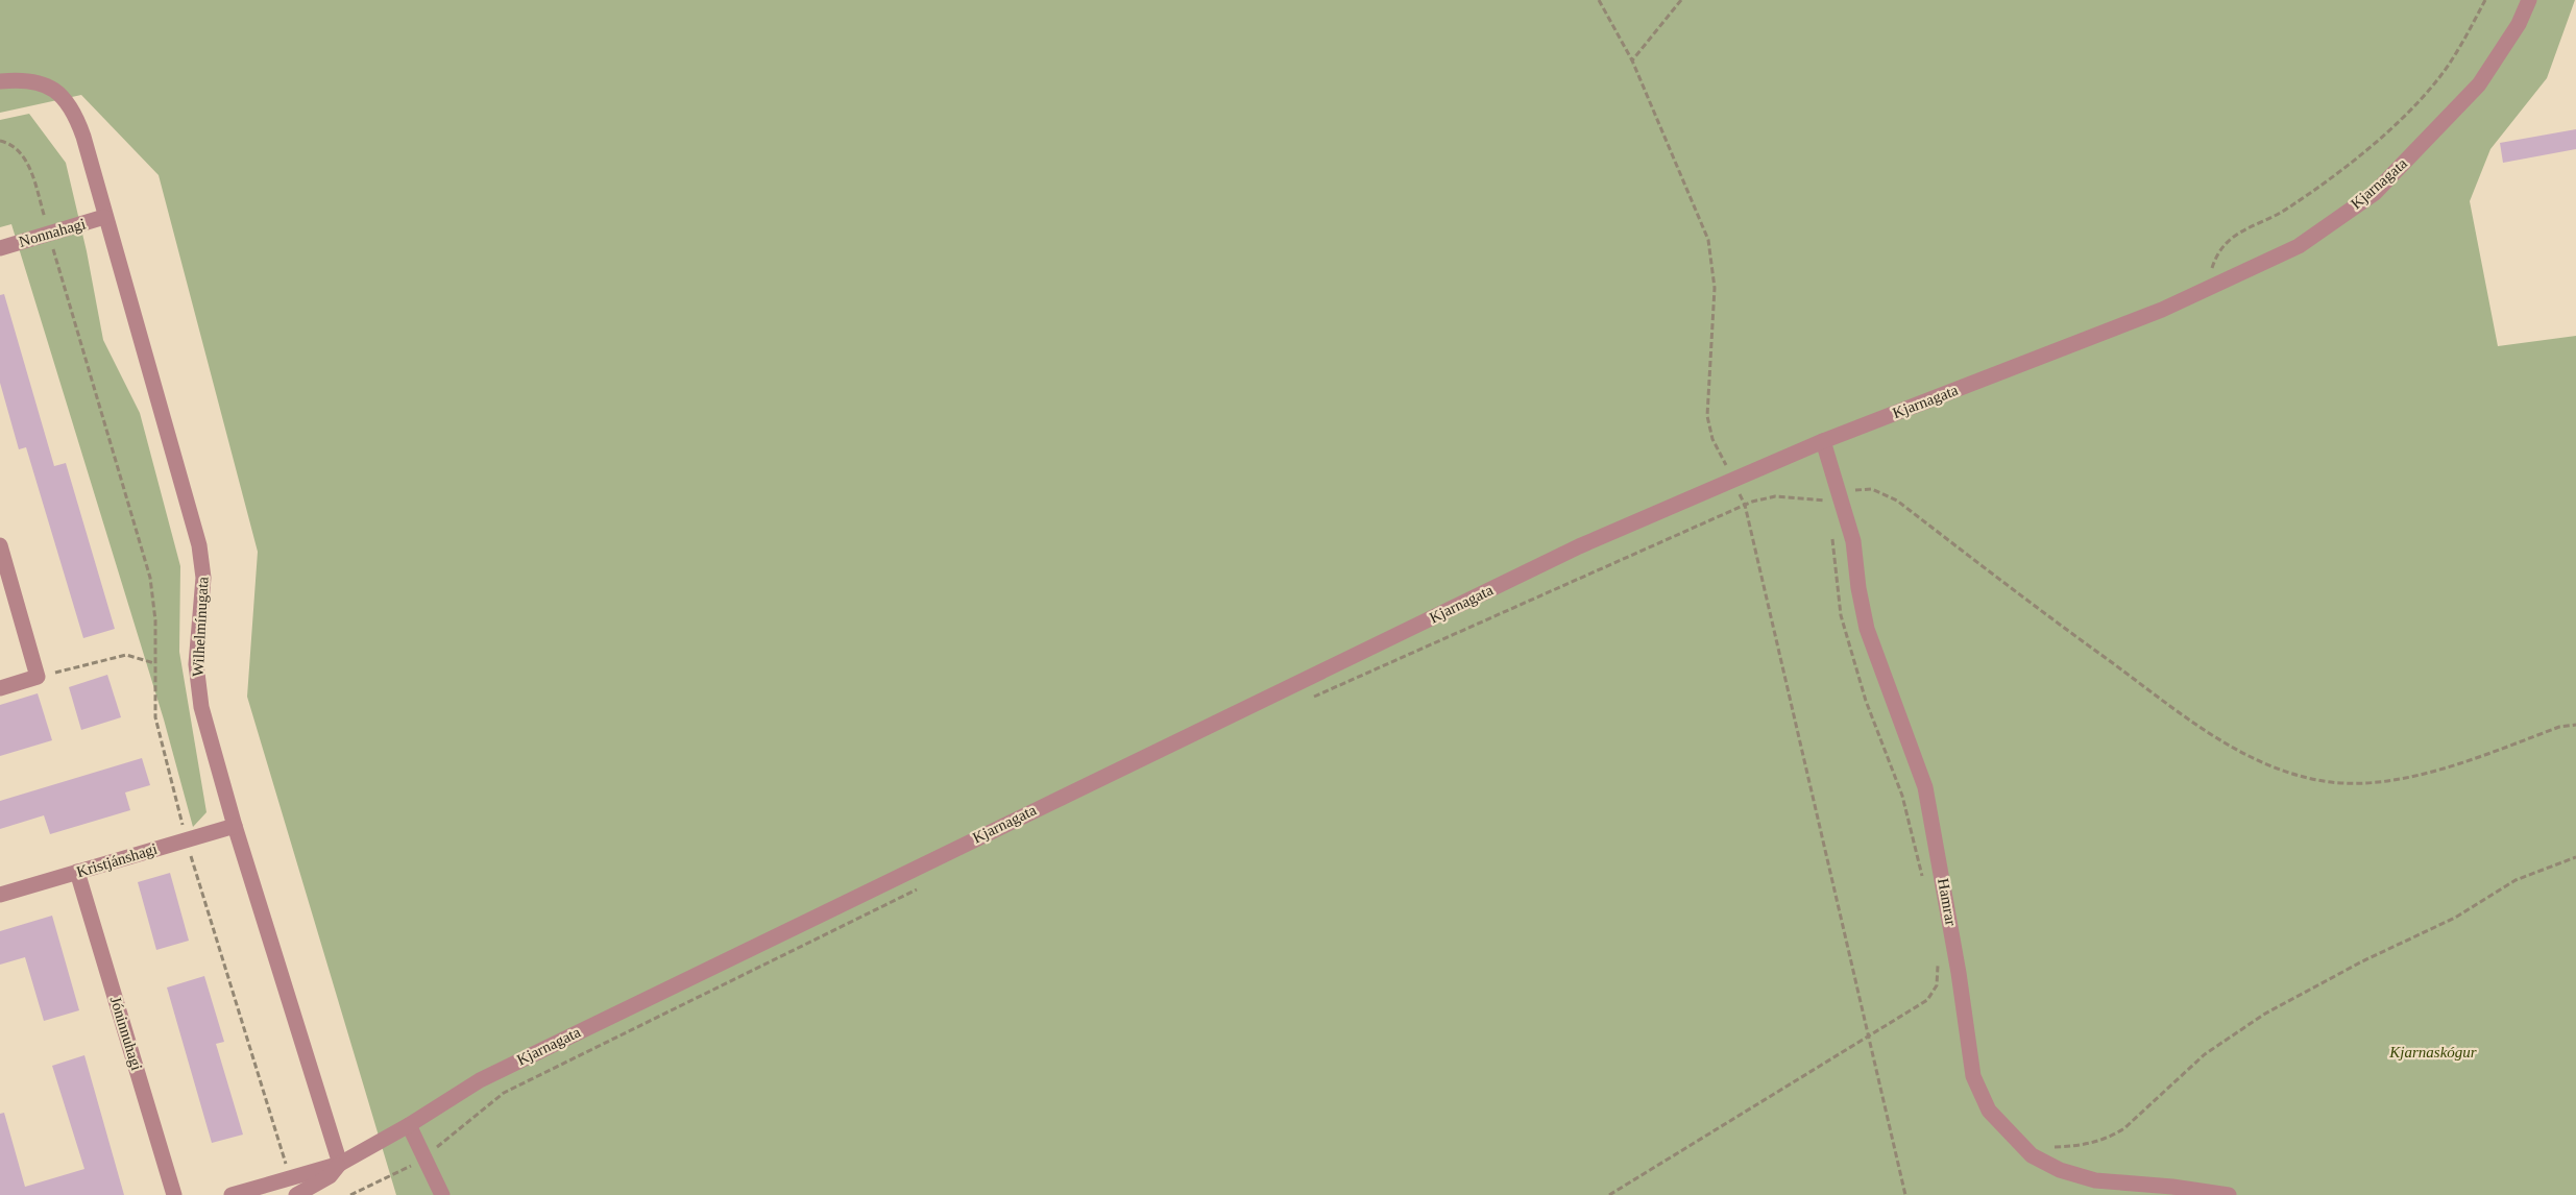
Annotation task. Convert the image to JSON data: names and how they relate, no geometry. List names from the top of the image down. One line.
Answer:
{"streets":{"street":["Kjarnagata","Nonnahagi","Wilhelmínugata","Kristjánshagi","Hamrar","Jóninnuhagi"]},"crossings":[["Kjarnagata","Wilhelmínugata"],["Kjarnagata","Hamrar"],["Nonnahagi","Wilhelmínugata"],["Wilhelmínugata","Kristjánshagi"],["Kristjánshagi","Jóninnuhagi"]],"parks":["Kjarnaskógur"]}
